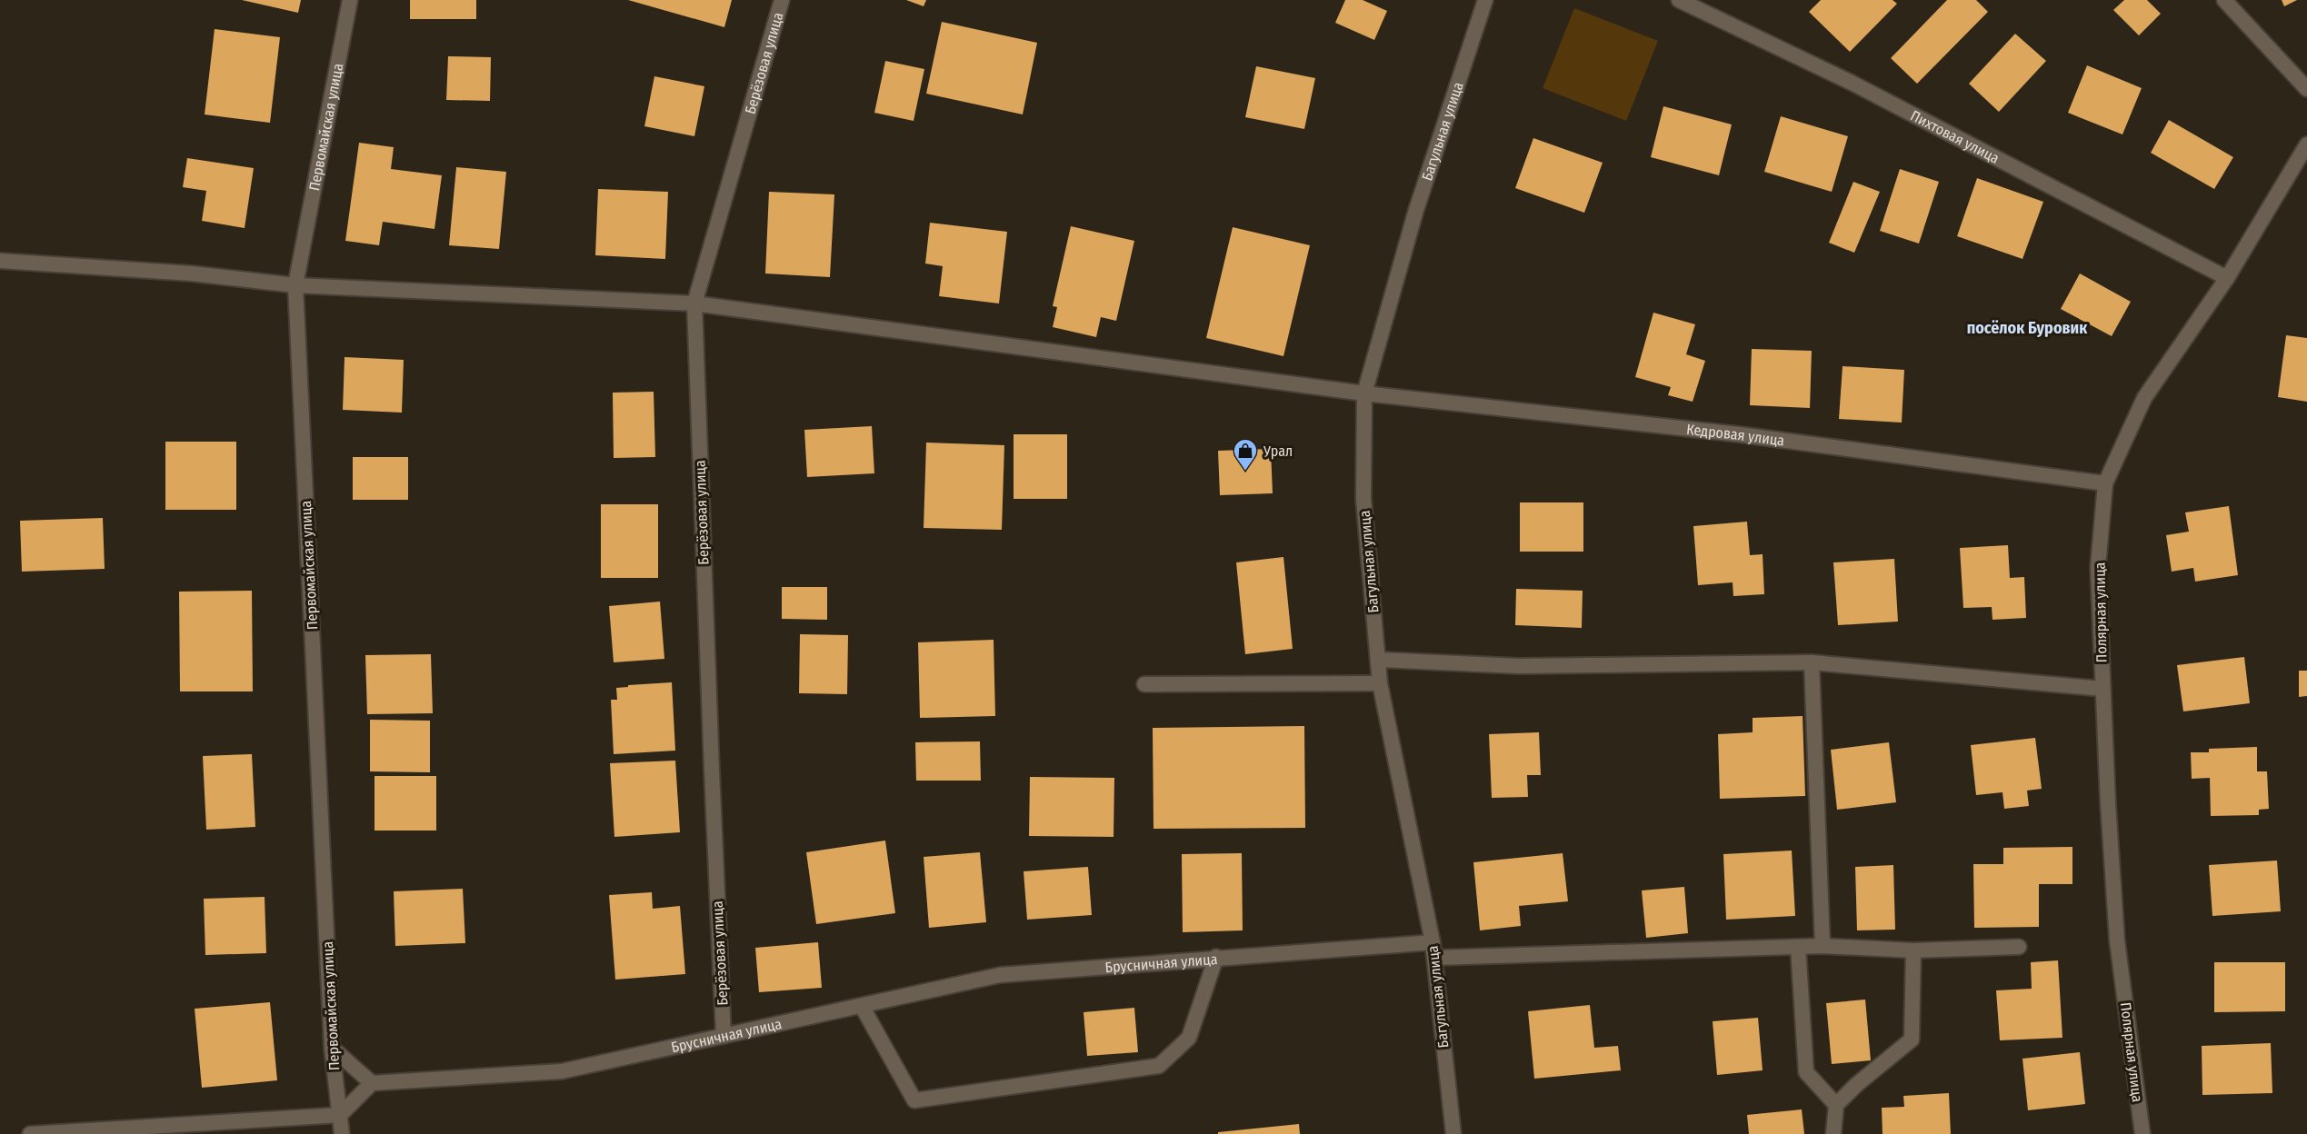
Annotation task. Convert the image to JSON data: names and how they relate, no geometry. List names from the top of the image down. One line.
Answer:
{"streets":{"street":["Берёзовая улица","Первомайская улица","Багульная улица","Пихтовая улица","Кедровая улица","Полярная улица","Брусничная улица"]},"crossings":[["Берёзовая улица","Кедровая улица"],["Берёзовая улица","Брусничная улица"],["Первомайская улица","Кедровая улица"],["Багульная улица","Кедровая улица"],["Багульная улица","Брусничная улица"],["Пихтовая улица","Полярная улица"],["Кедровая улица","Полярная улица"]],"districts":["посёлок Буровик"],"places":{"shop":["Урал"]}}
